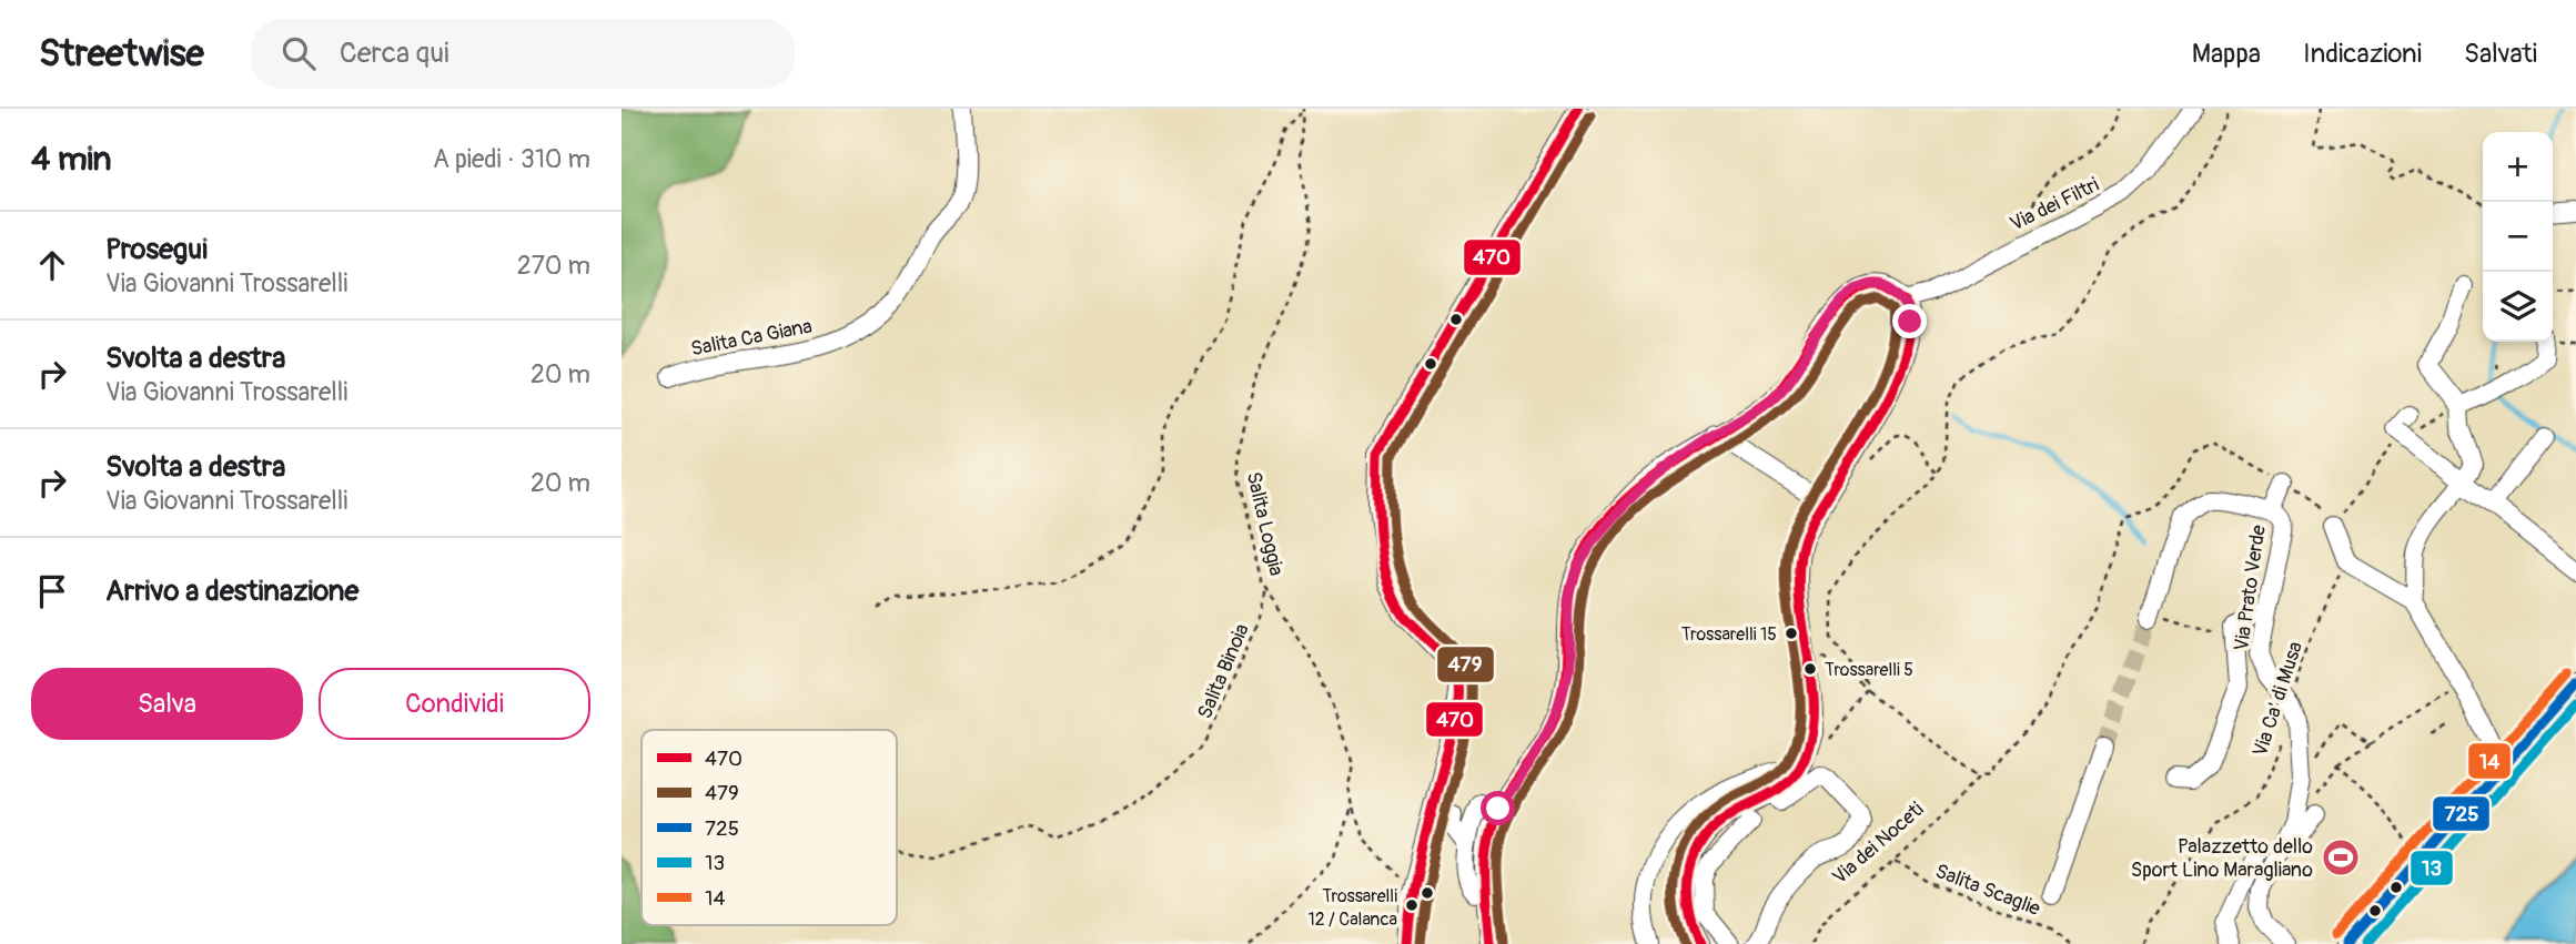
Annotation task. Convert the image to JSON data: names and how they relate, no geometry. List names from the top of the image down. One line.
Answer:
{"streets":{"street":["Via dei Filtri","Salita Ca Giana","Via Prato Verde"],"path":["Salita Loggia","Salita Binoia","Via Ca' di Musa","Via dei Noceti","Salita Scaglie"]},"crossings":[["Salita Loggia","Salita Binoia"],["Via Prato Verde","Via Ca' di Musa"],["Via dei Noceti","Salita Scaglie"]],"places":{"other":["Trossarelli 15","Trossarelli 5","Trossarelli 12 / Calanca"],"sports":["Palazzetto dello Sport Lino Maragliano"]},"lines":["transit line 470","transit line 479","transit line 14","transit line 725","transit line 13"],"legend":["470","479","725","13","14"],"page":{"header":"Streetwise","search":"Cerca qui","nav":["Mappa","Indicazioni","Salvati"],"heading":["4 min","A piedi · 310 m"],"map_buttons":["+","−"],"list":[["Prosegui","Via Giovanni Trossarelli","270 m"],["Svolta a destra","Via Giovanni Trossarelli","20 m"],["Svolta a destra","Via Giovanni Trossarelli","20 m"],"Arrivo a destinazione"],"buttons":["Salva","Condividi"]}}
